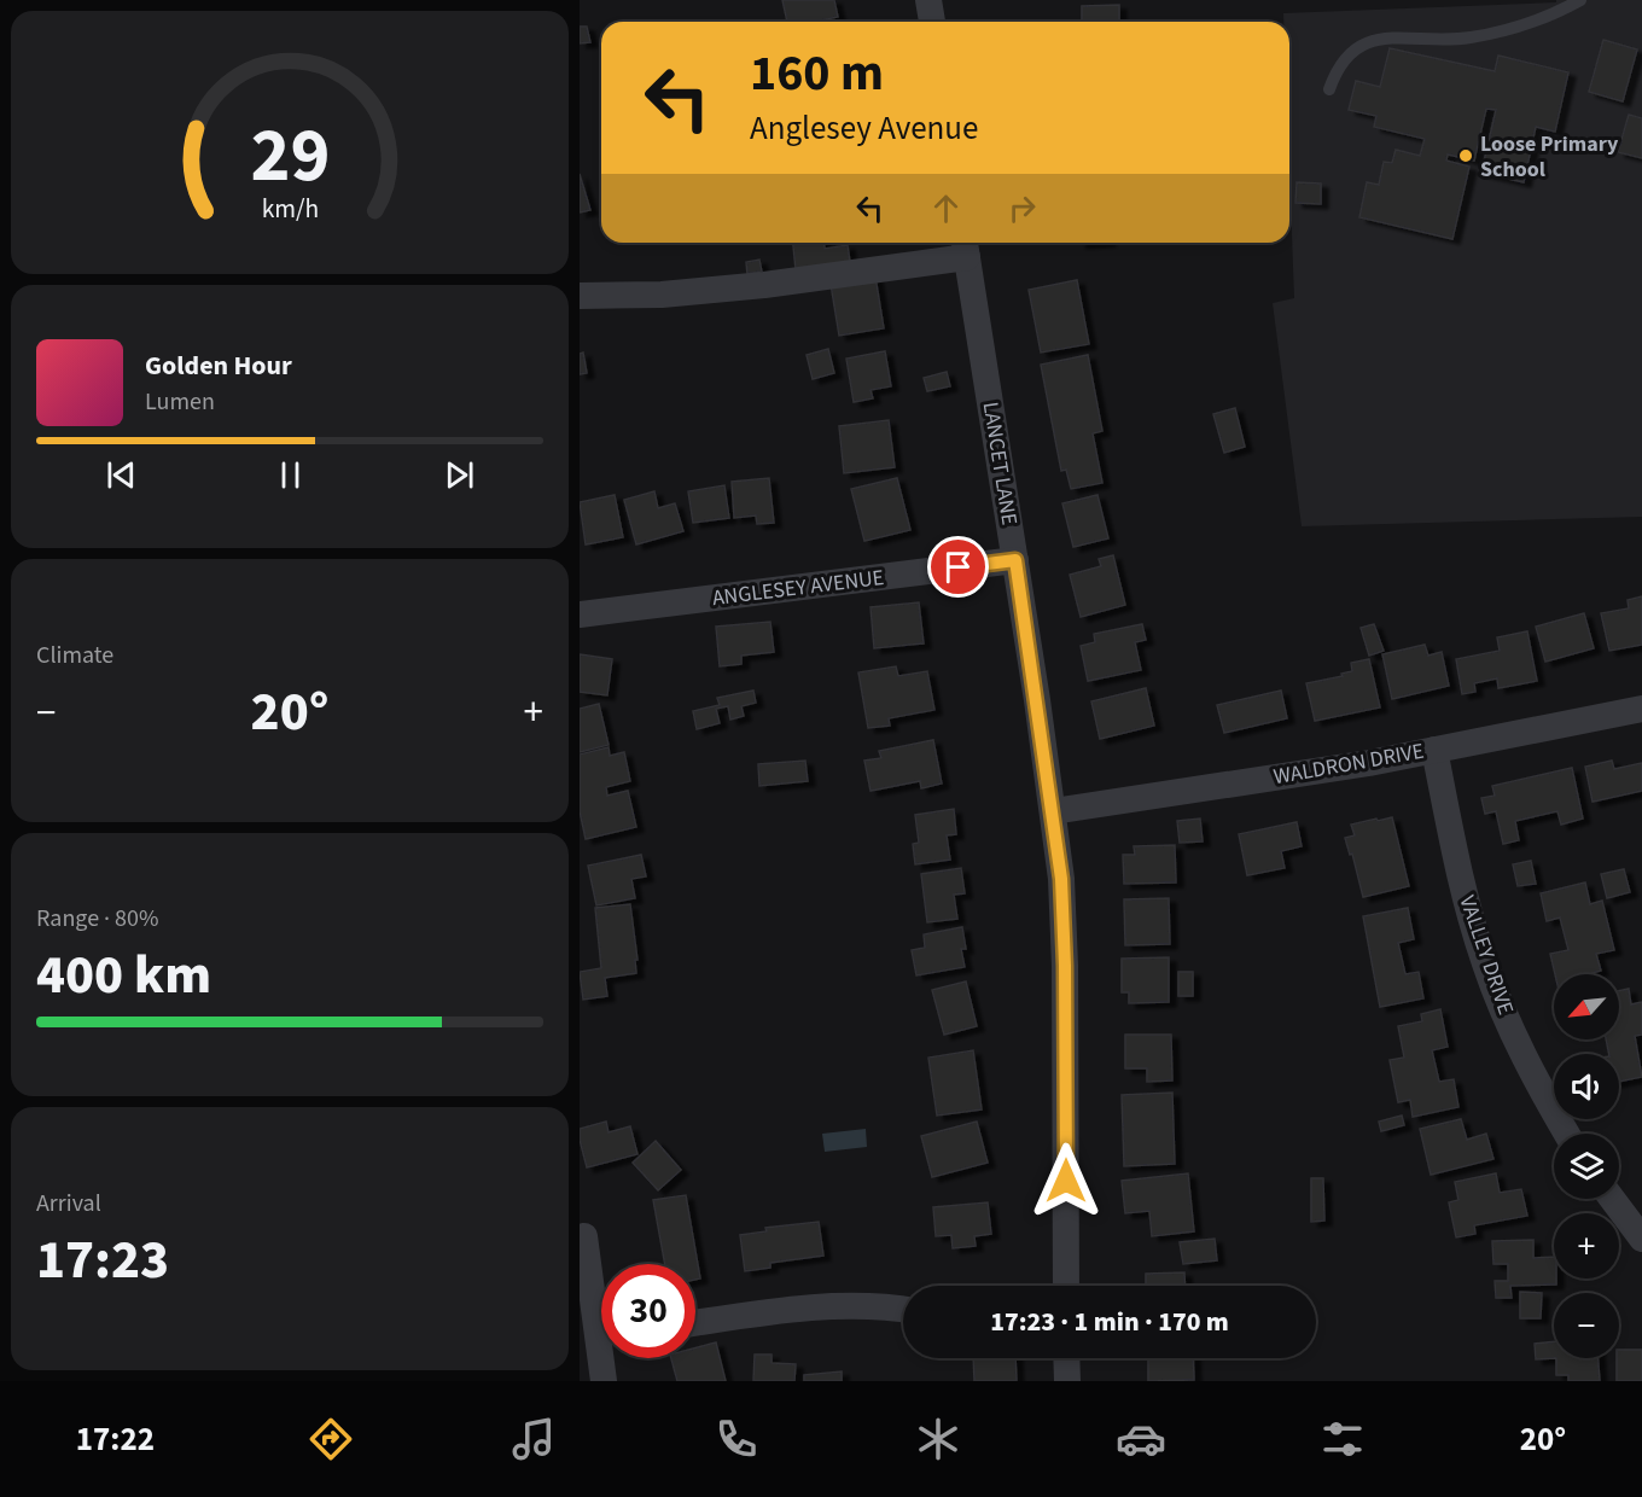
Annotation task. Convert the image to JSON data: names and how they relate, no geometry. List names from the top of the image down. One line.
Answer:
{"streets":{"street":["LANCET LANE","ANGLESEY AVENUE","WALDRON DRIVE","VALLEY DRIVE"]},"crossings":[["LANCET LANE","ANGLESEY AVENUE"],["LANCET LANE","WALDRON DRIVE"],["WALDRON DRIVE","VALLEY DRIVE"]],"places":["Loose Primary School"],"north":"bottom left","page":{"turn":["160 m","Anglesey Avenue"],"song":["Golden Hour","Lumen"],"tile":["Climate",["Range · 80%","400 km"],["Arrival","17:23"]],"heat":["−","20°","+"],"map_buttons":["+","−"],"limit":"30","trip":"17:23 · 1 min · 170 m","tabs":["17:22","20°"],"gauge":["29","km/h"]}}
